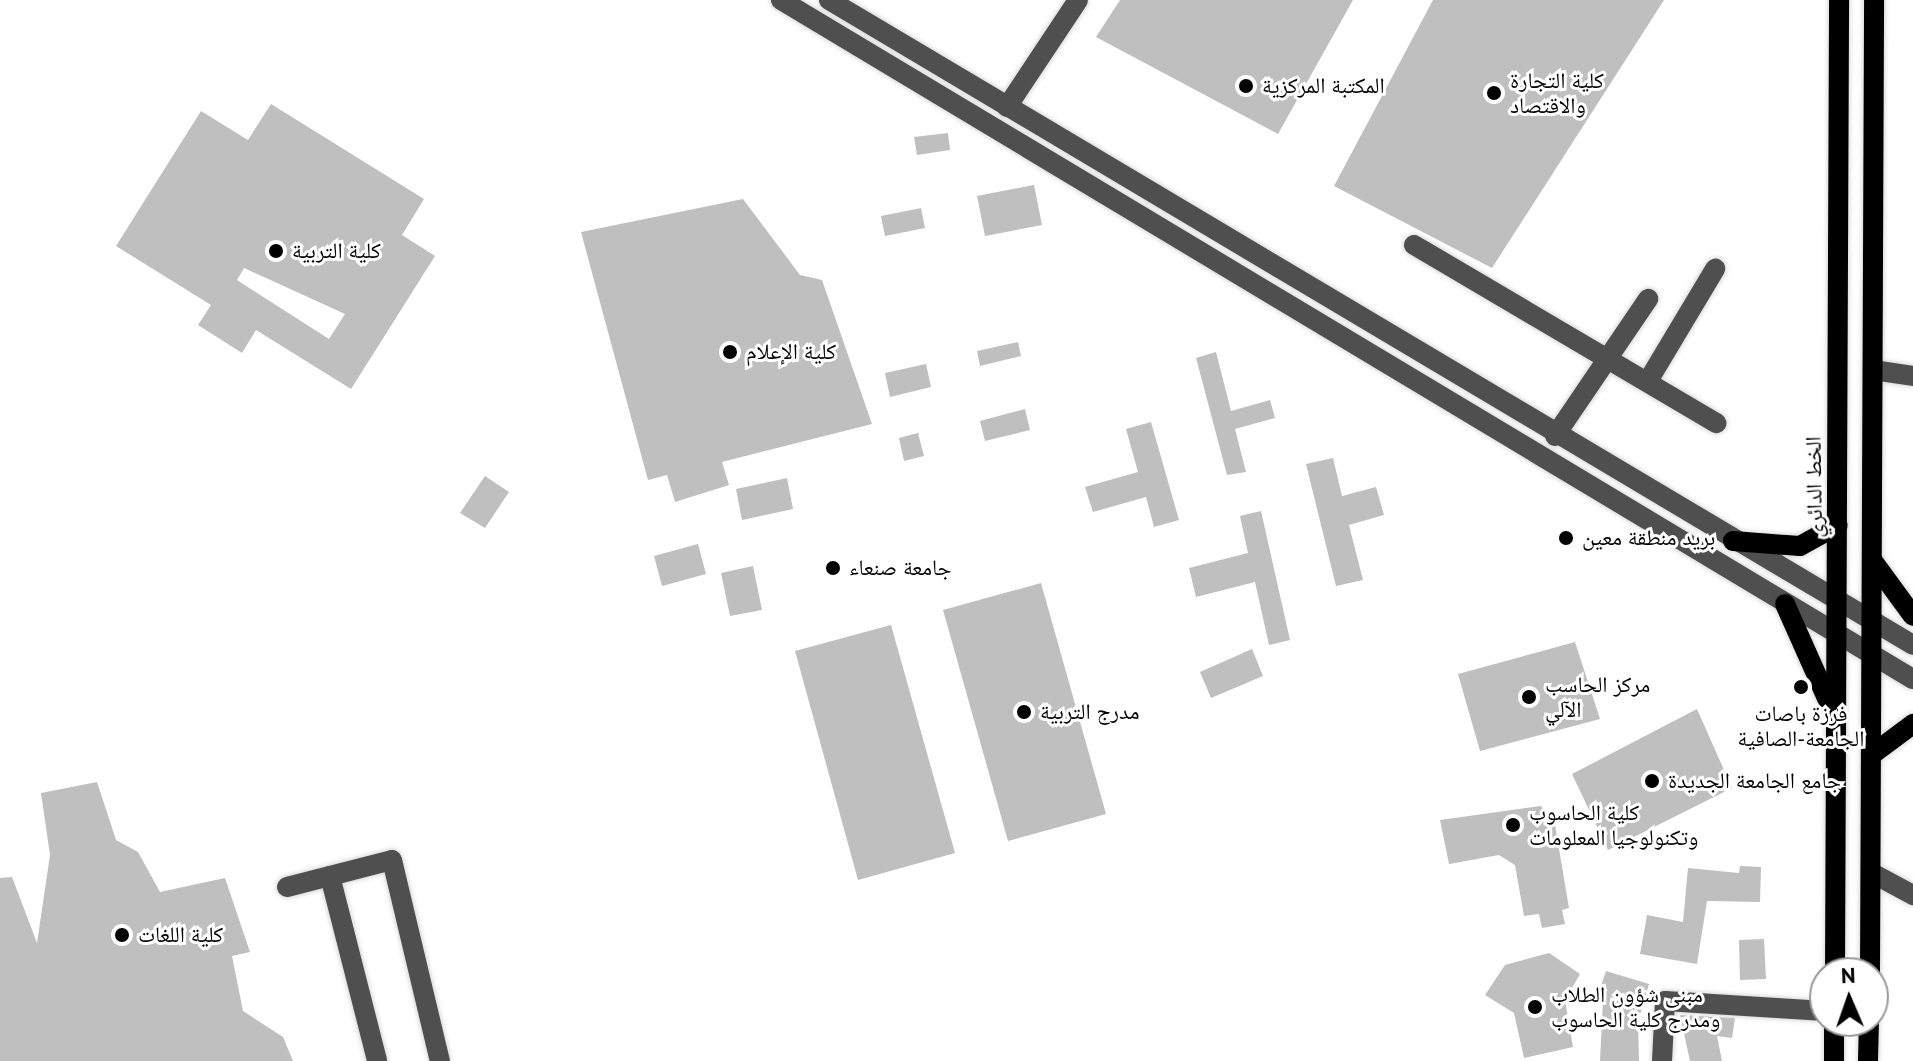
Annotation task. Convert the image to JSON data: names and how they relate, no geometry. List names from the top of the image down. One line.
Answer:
{"streets":{"main road":["الخط الدائري"]},"places":["المكتبة المركزية","كلية التجارة والاقتصاد","كلية التربية","كلية الإعلام","بريد منطقة معين","جامعة صنعاء","فرزة باصات الجامعة-الصافية","مركز الحاسب الآلي","مدرج التربية","جامع الجامعة الجديدة","كلية الحاسوب وتكنولوجيا المعلومات","كلية اللغات","مبنى شؤون الطلاب ومدرج كلية الحاسوب"],"north":"top"}
